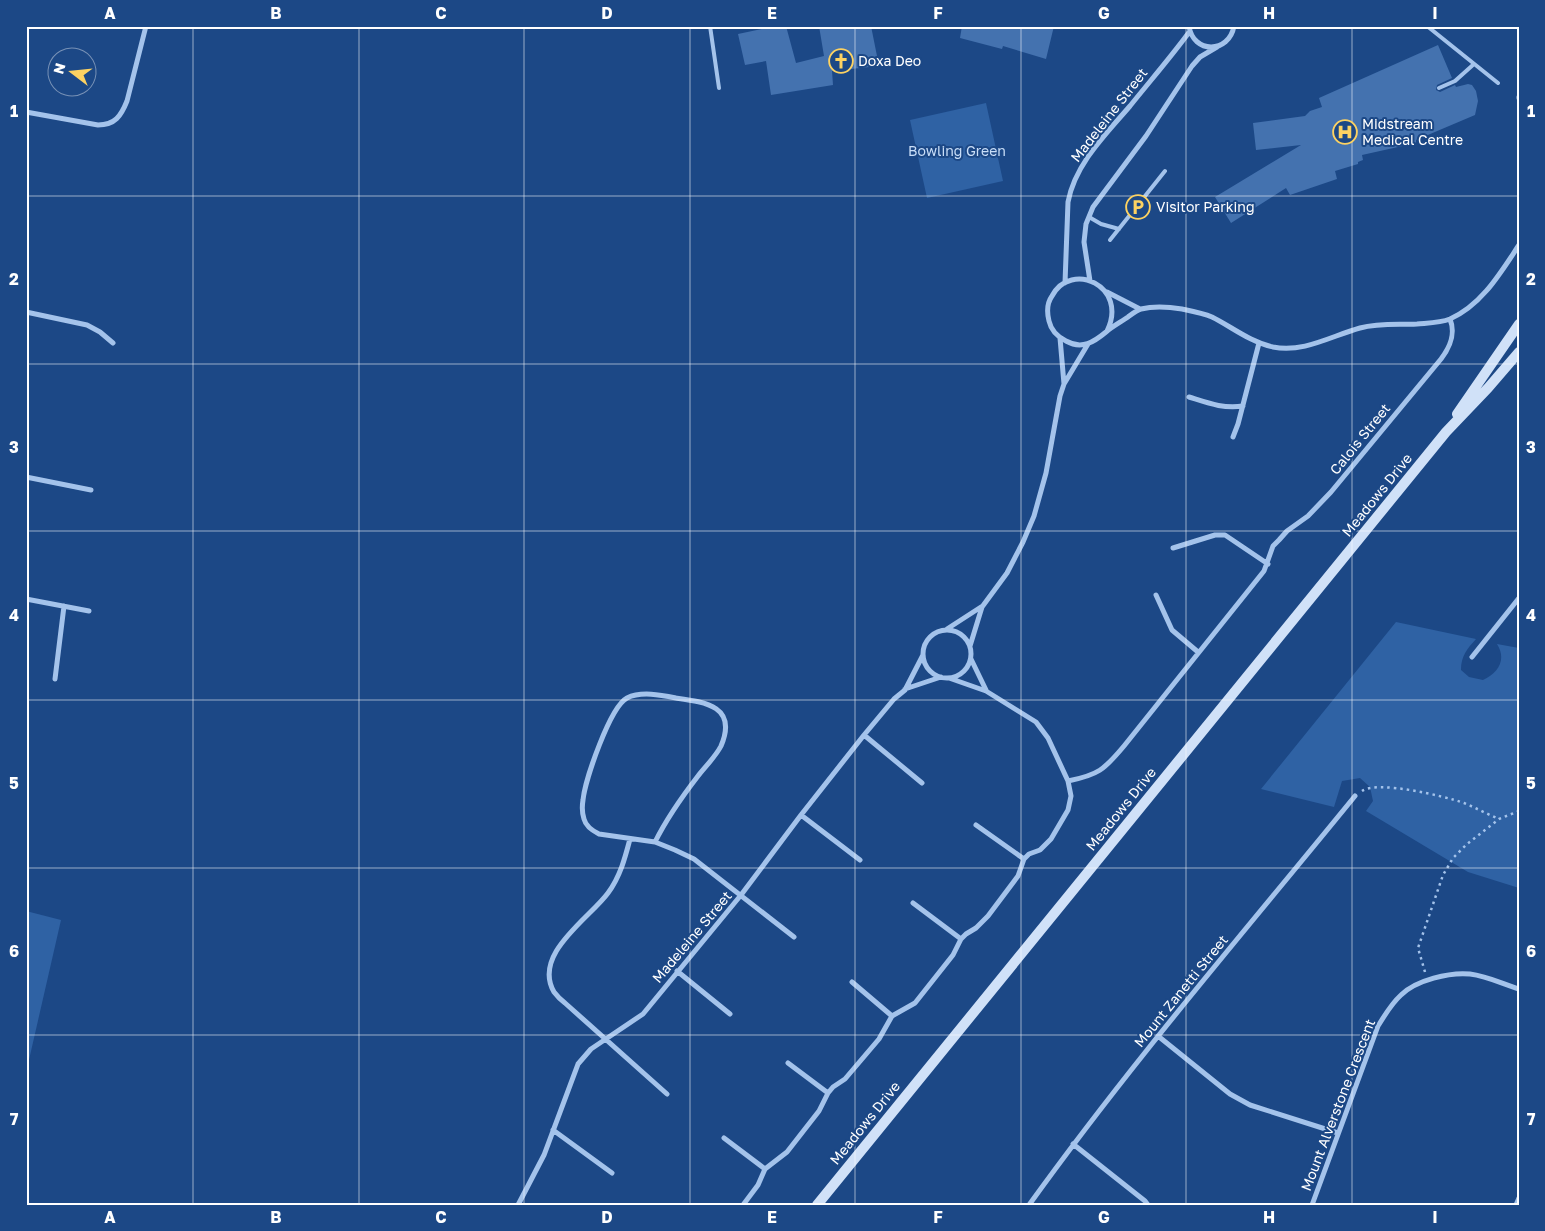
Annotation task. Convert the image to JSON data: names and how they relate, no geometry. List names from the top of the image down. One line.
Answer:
{"streets":{"street":["Madeleine Street","Calois Street","Meadows Drive","Mount Zanetti Street","Mount Alverstone Crescent"]},"crossings":[["Madeleine Street","Calois Street"]],"parks":["Bowling Green"],"places":{"church":["Doxa Deo"],"hospital":["Midstream Medical Centre"],"parking":["Visitor Parking"]},"north":"left","grid":{"columns":["A","B","C","D","E","F","G","H","I"],"rows":["1","2","3","4","5","6","7"]}}
